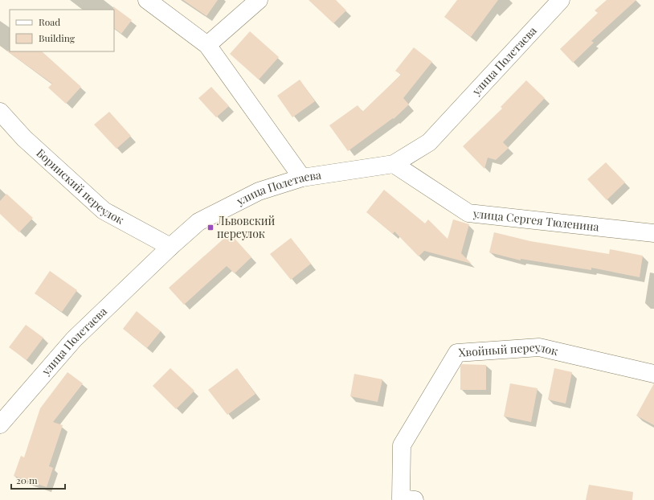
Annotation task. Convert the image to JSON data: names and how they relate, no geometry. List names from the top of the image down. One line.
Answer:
{"streets":{"street":["улица Полетаева","Боринский переулок","улица Сергея Тюленина","Хвойный переулок"]},"crossings":[["улица Полетаева","Боринский переулок"],["улица Полетаева","улица Сергея Тюленина"]],"places":{"transit":["Львовский переулок"]},"legend":["Road","Building"],"scale_bar":"20 m"}
